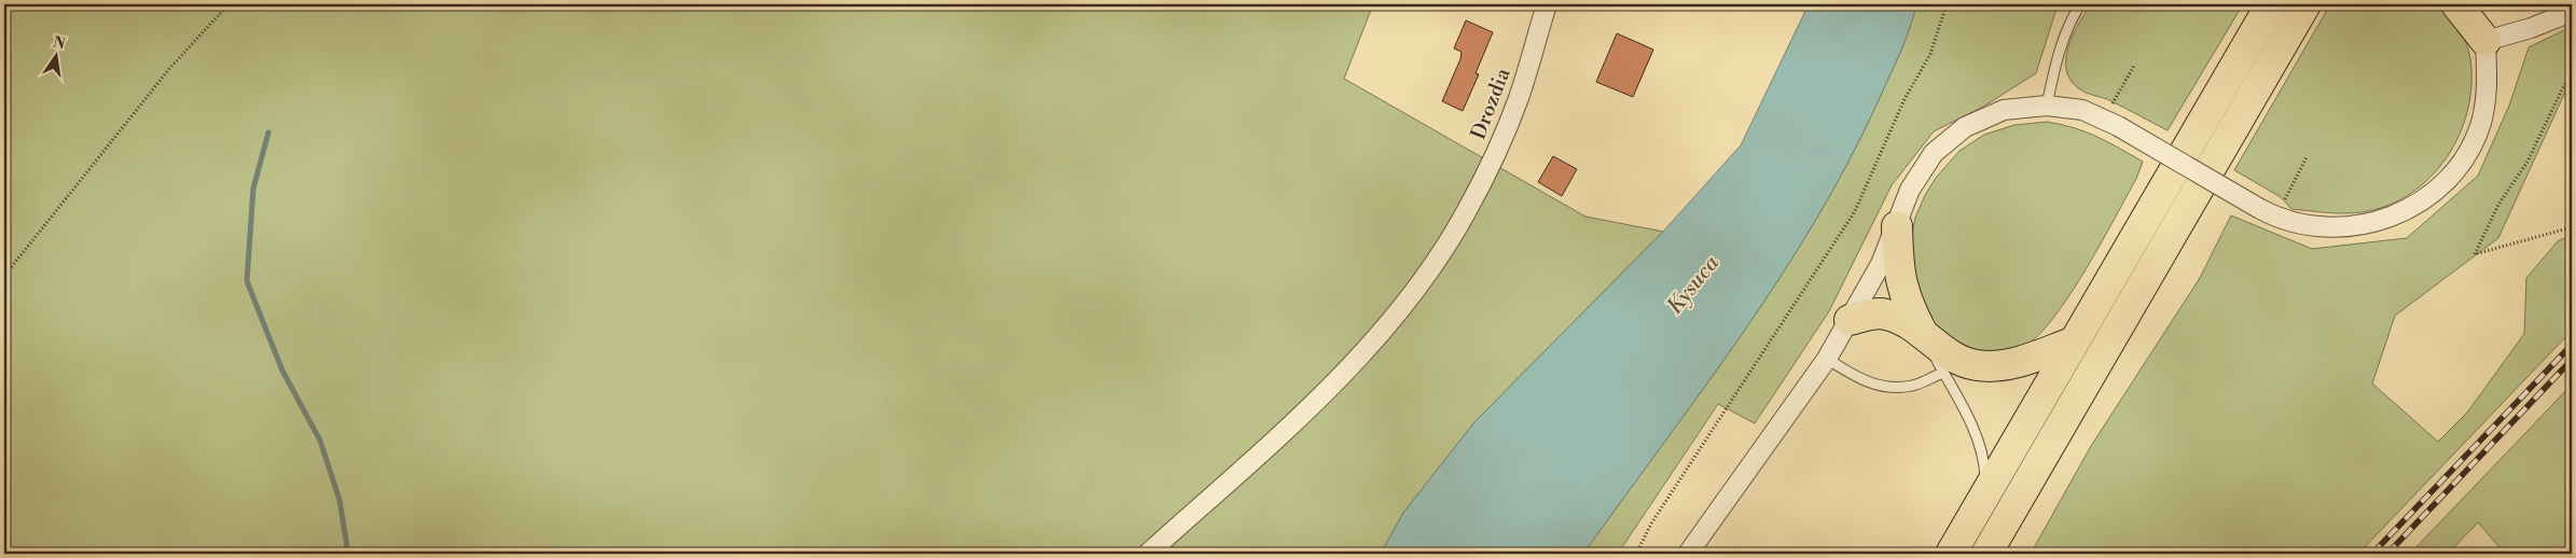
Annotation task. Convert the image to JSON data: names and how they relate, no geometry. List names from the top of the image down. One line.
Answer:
{"streets":{"street":["Drozdia"]},"water":["Kysuca"],"north":"top"}
